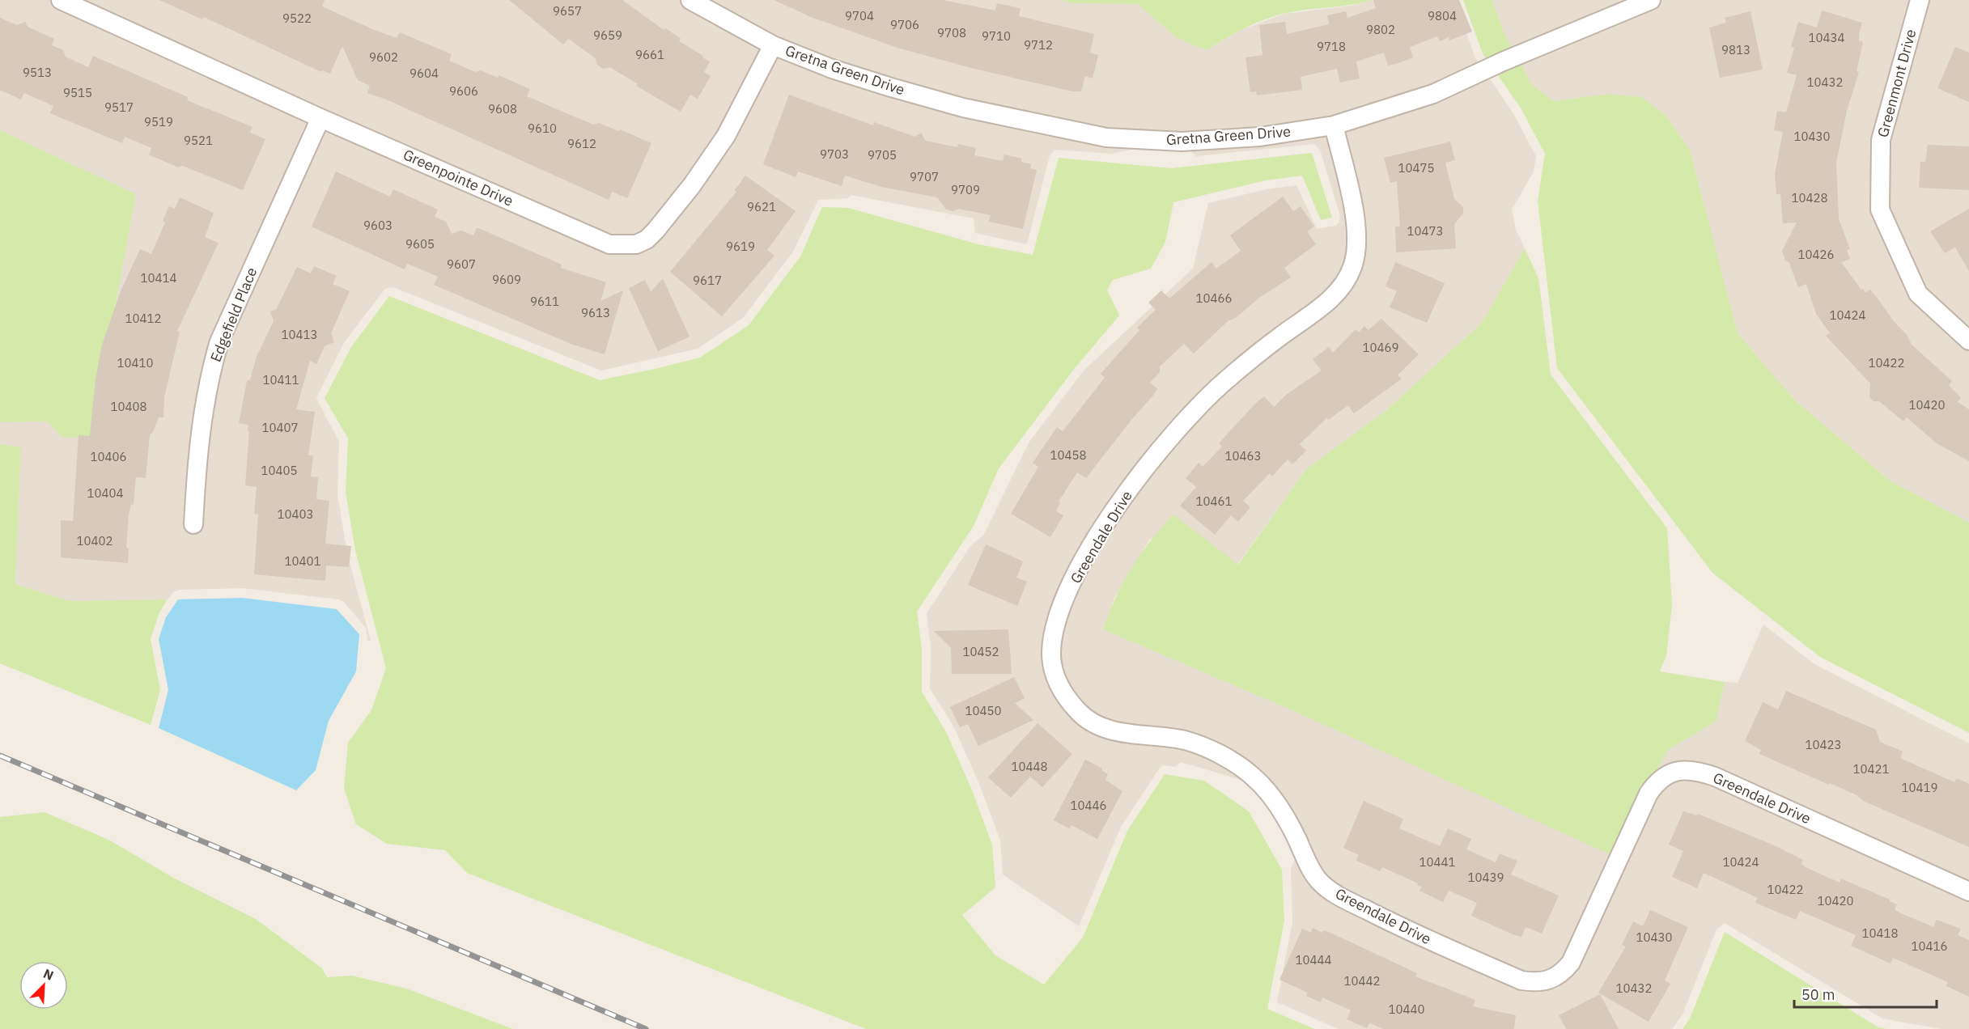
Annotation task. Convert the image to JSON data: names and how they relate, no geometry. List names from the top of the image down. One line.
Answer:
{"streets":{"street":["Gretna Green Drive","Greenmont Drive","Greenpointe Drive","Edgefield Place","Greendale Drive"]},"crossings":[["Gretna Green Drive","Greenpointe Drive"],["Gretna Green Drive","Greendale Drive"],["Greenpointe Drive","Edgefield Place"]],"house_numbers":["9657","9704","9804","9522","9706","9802","9708","9659","9710","10434","9712","9718","9813","9661","9602","9513","9604","10432","9606","9515","9517","9608","9519","9610","10430","9521","9612","9703","9705","10475","9707","9709","10428","9621","9603","10473","9605","9619","10426","9607","10414","9609","9617","10466","9611","9613","10424","10412","10413","10469","10410","10422","10411","10420","10408","10407","10458","10463","10406","10405","10404","10461","10403","10402","10401","10452","10450","10423","10448","10421","10419","10446","10441","10424","10439","10422","10420","10418","10430","10416","10444","10442","10432","10440"],"scale_bar":"50 m","north":"top right"}
